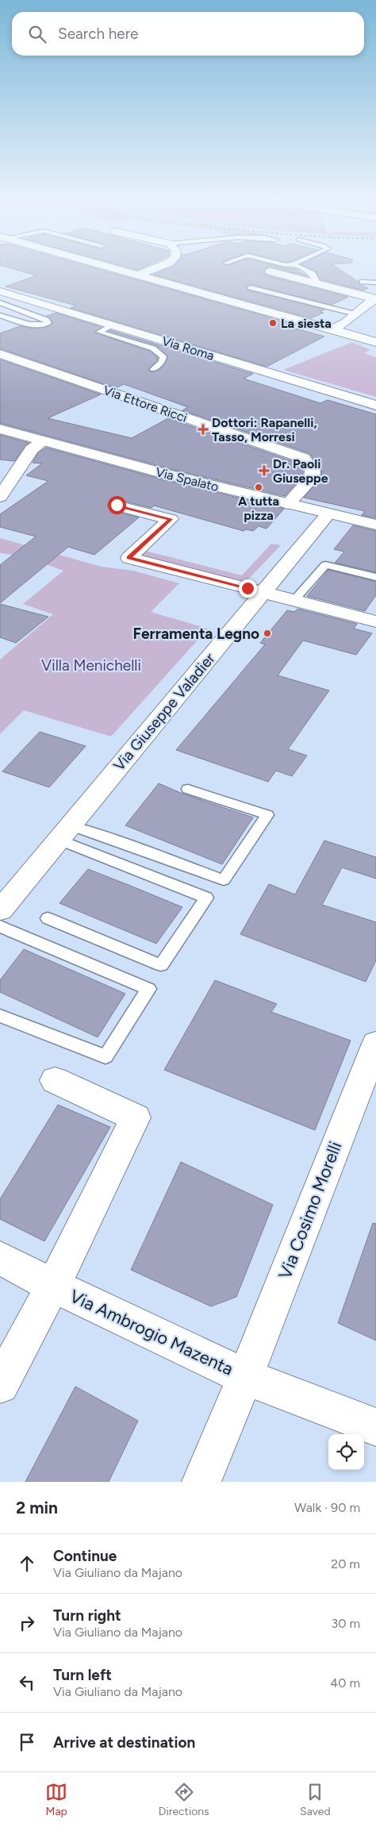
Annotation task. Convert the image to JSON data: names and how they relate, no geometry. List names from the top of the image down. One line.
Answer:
{"streets":{"street":["Via Roma","Via Ettore Ricci","Via Spalato","Via Giuseppe Valadier","Via Cosimo Morelli","Via Ambrogio Mazenta"]},"crossings":[["Via Ettore Ricci","Via Spalato"],["Via Spalato","Via Giuseppe Valadier"],["Via Cosimo Morelli","Via Ambrogio Mazenta"]],"parks":["Villa Menichelli"],"places":{"other":["La siesta","A tutta pizza","Ferramenta Legno"],"health":["Dottori: Rapanelli, Tasso, Morresi","Dr. Paoli Giuseppe"]},"page":{"search":"Search here","heading":["2 min","Walk · 90 m"],"list":[["Continue","Via Giuliano da Majano","20 m"],["Turn right","Via Giuliano da Majano","30 m"],["Turn left","Via Giuliano da Majano","40 m"],"Arrive at destination"],"nav":["Map","Directions","Saved"]}}
